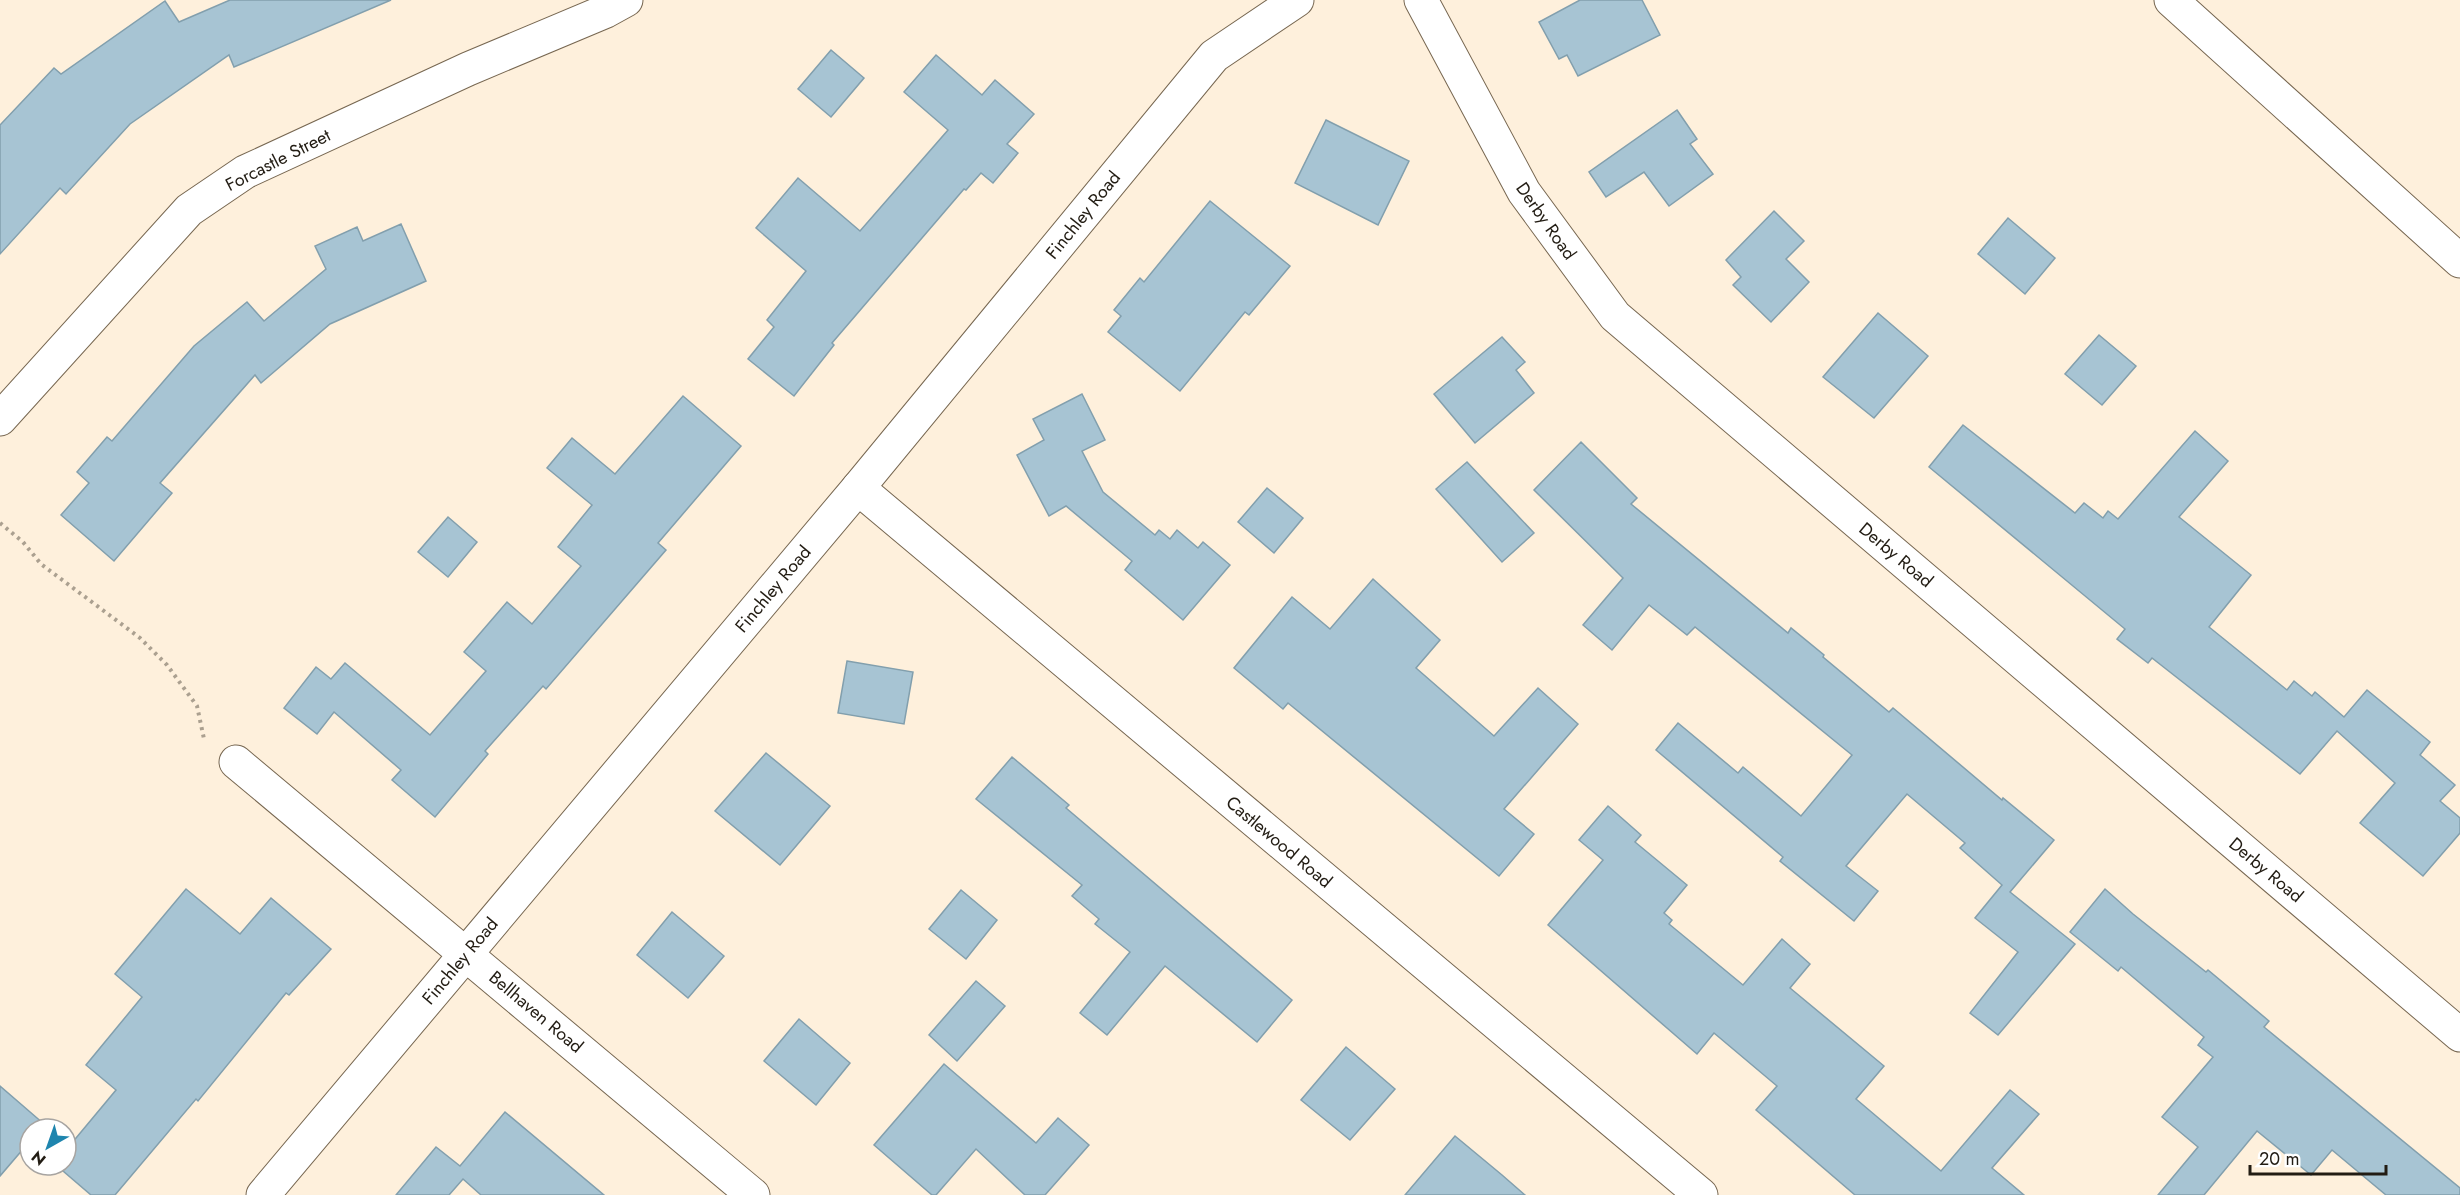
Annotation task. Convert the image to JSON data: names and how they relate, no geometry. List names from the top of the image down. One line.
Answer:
{"streets":{"street":["Forcastle Street","Finchley Road","Derby Road","Castlewood Road","Bellhaven Road"]},"crossings":[["Finchley Road","Castlewood Road"],["Finchley Road","Bellhaven Road"]],"scale_bar":"20 m","north":"bottom left"}
